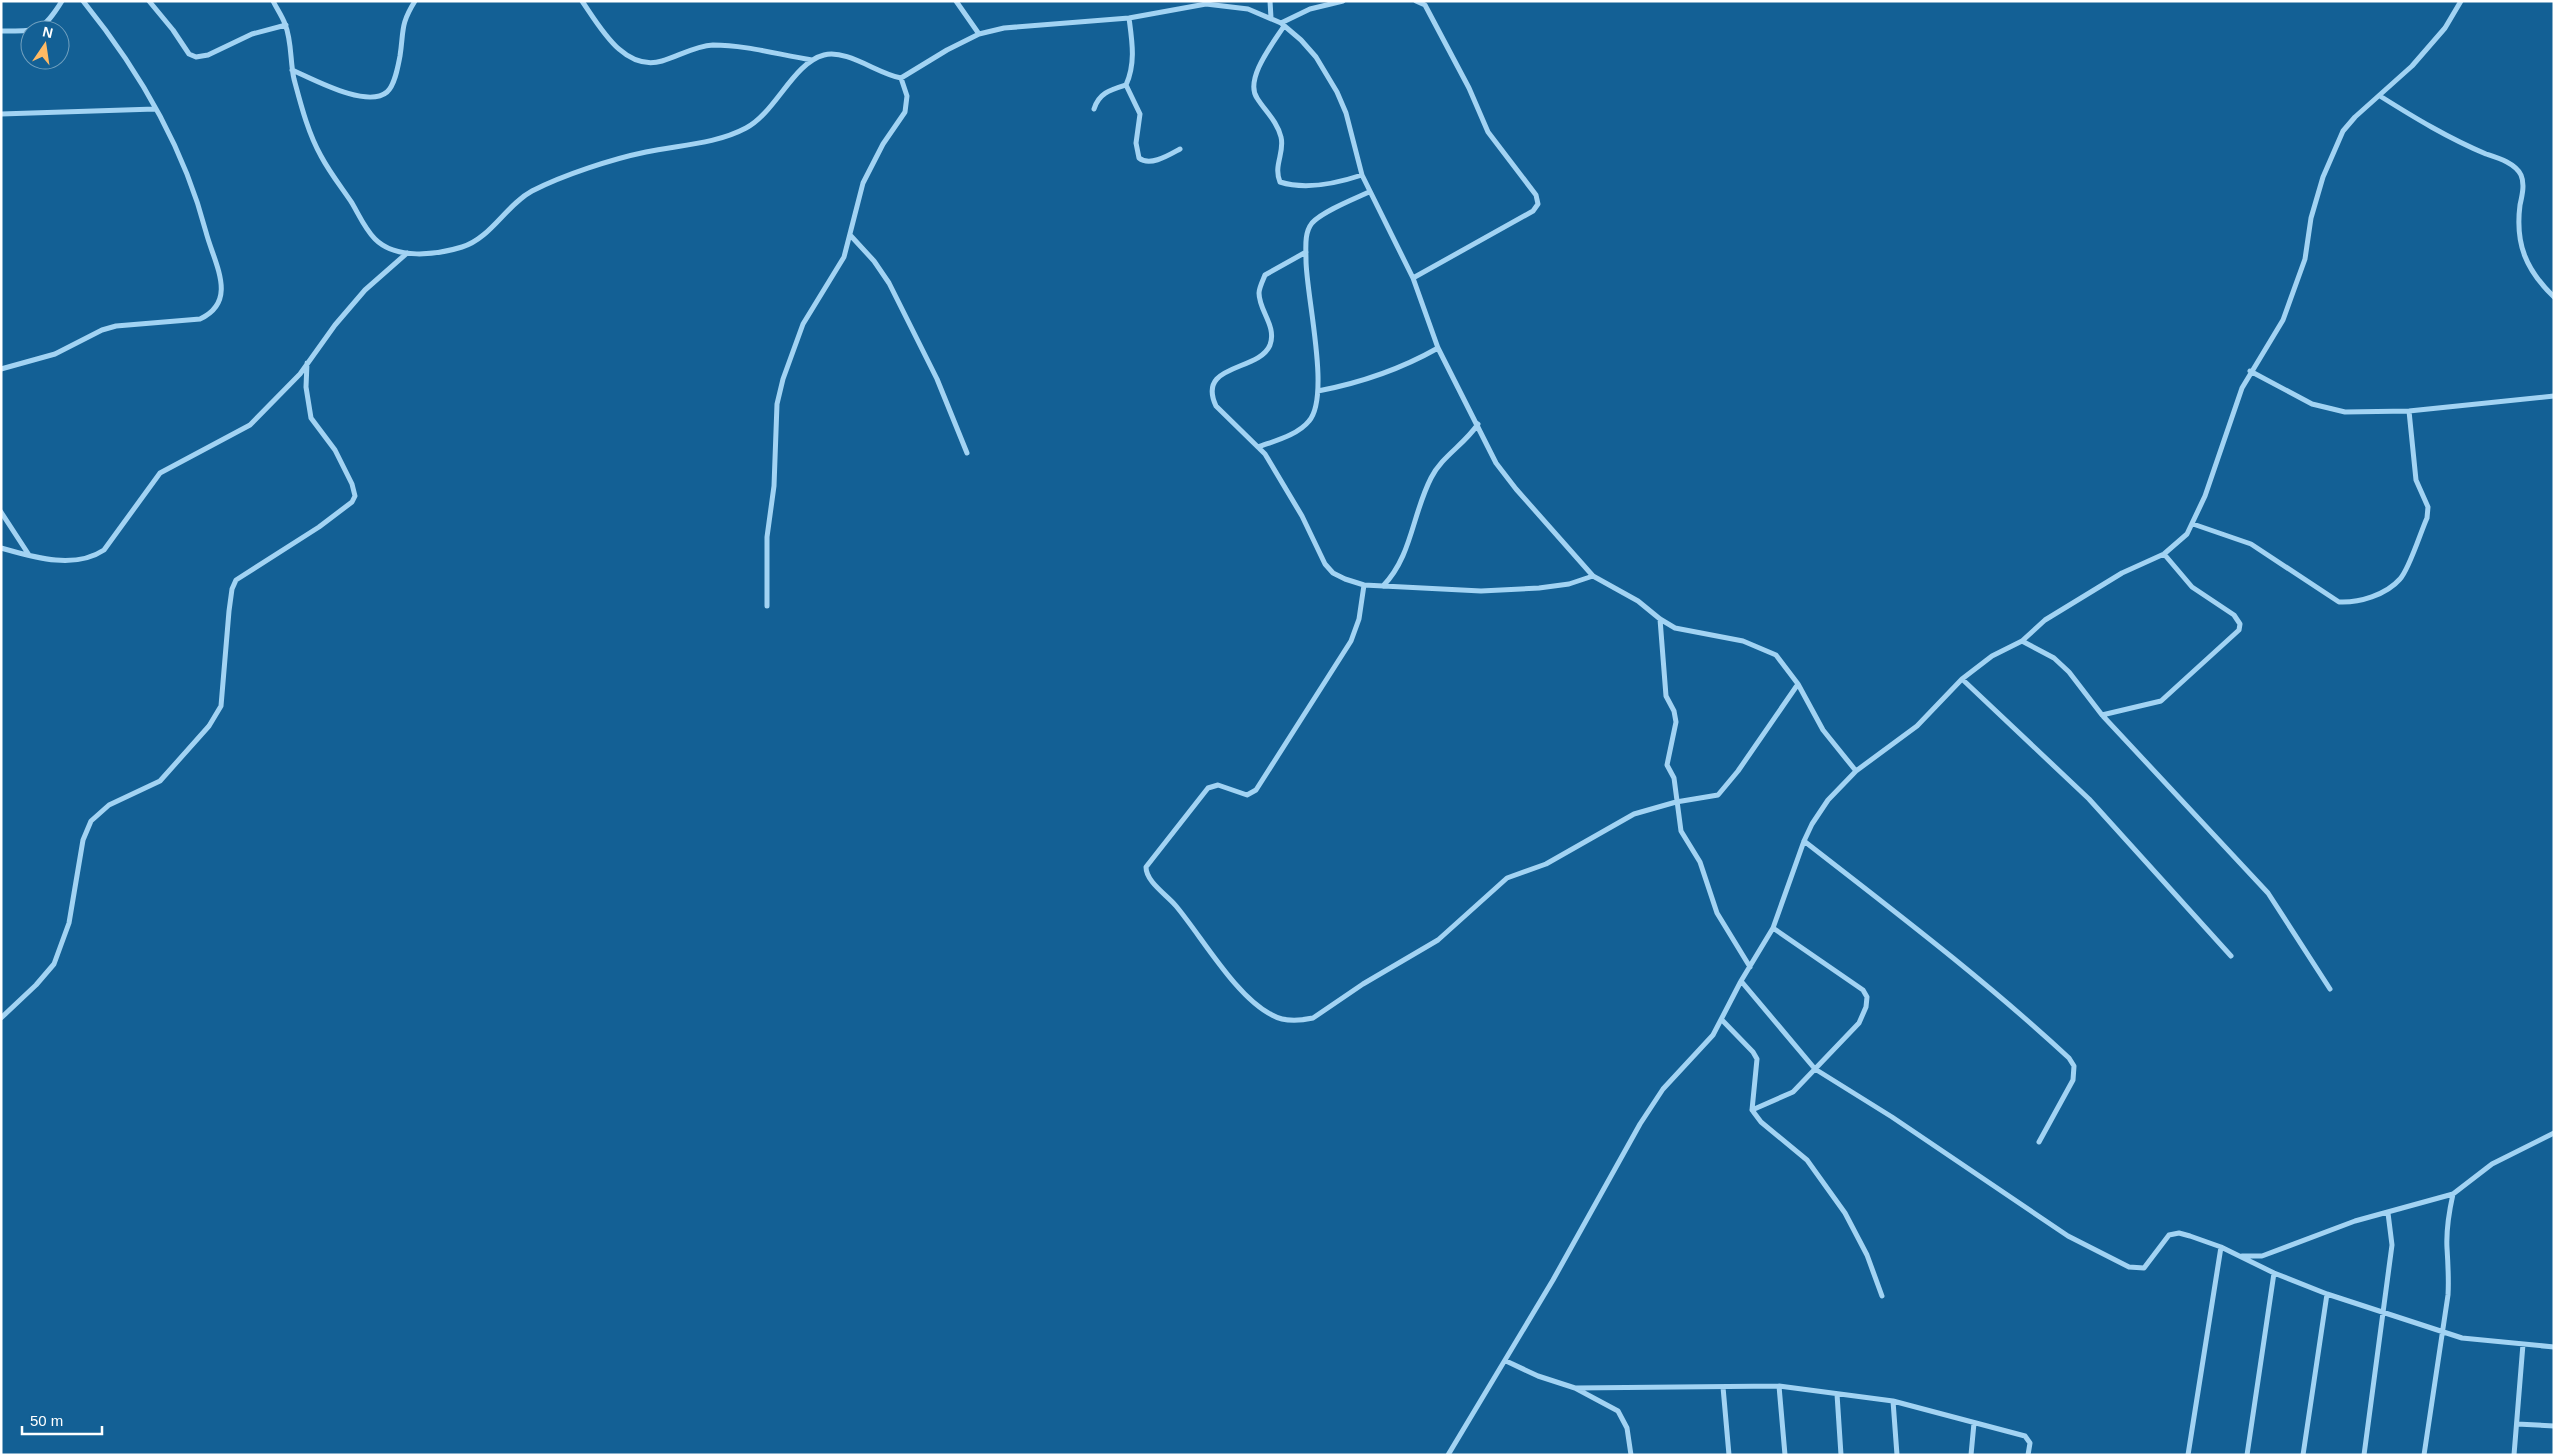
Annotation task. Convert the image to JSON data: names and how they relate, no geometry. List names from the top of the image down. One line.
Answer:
{"scale_bar":"50 m","north":"top"}
